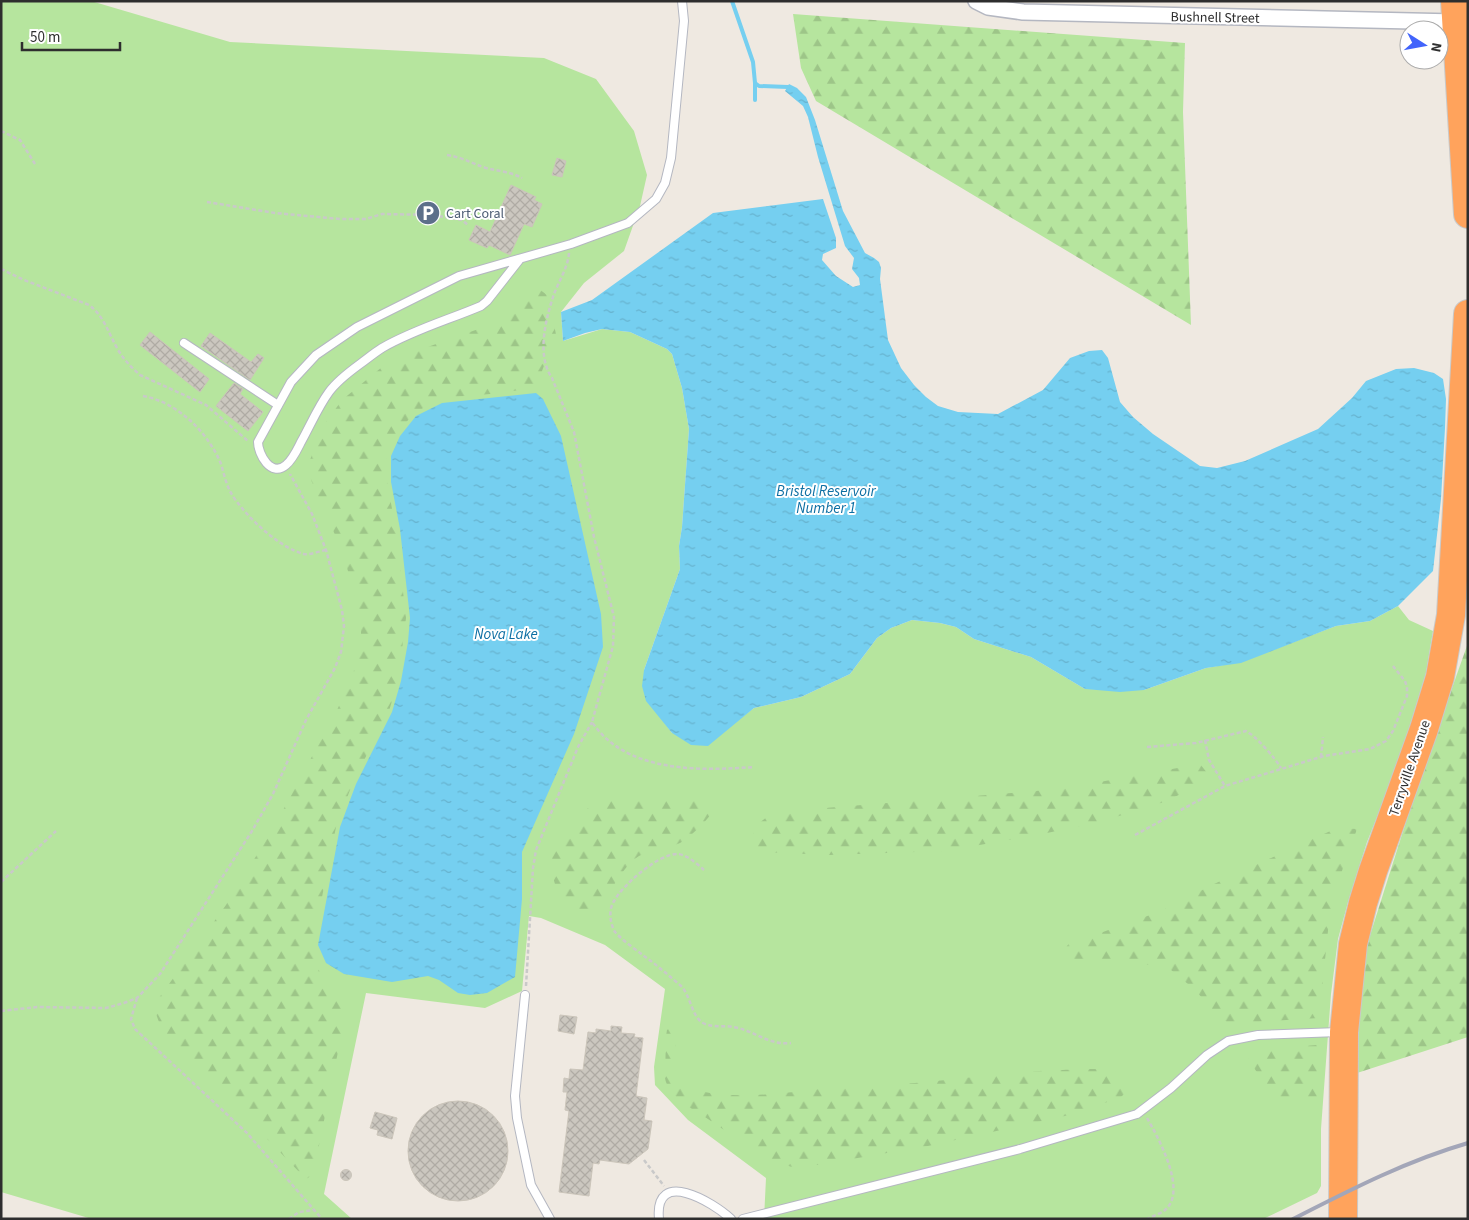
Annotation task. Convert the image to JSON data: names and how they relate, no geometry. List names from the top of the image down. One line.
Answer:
{"streets":{"highway":["Terryville Avenue"],"street":["Bushnell Street"]},"water":["Bristol Reservoir Number 1","Nova Lake"],"places":{"parking":["Cart Coral"]},"scale_bar":"50 m","north":"right"}
